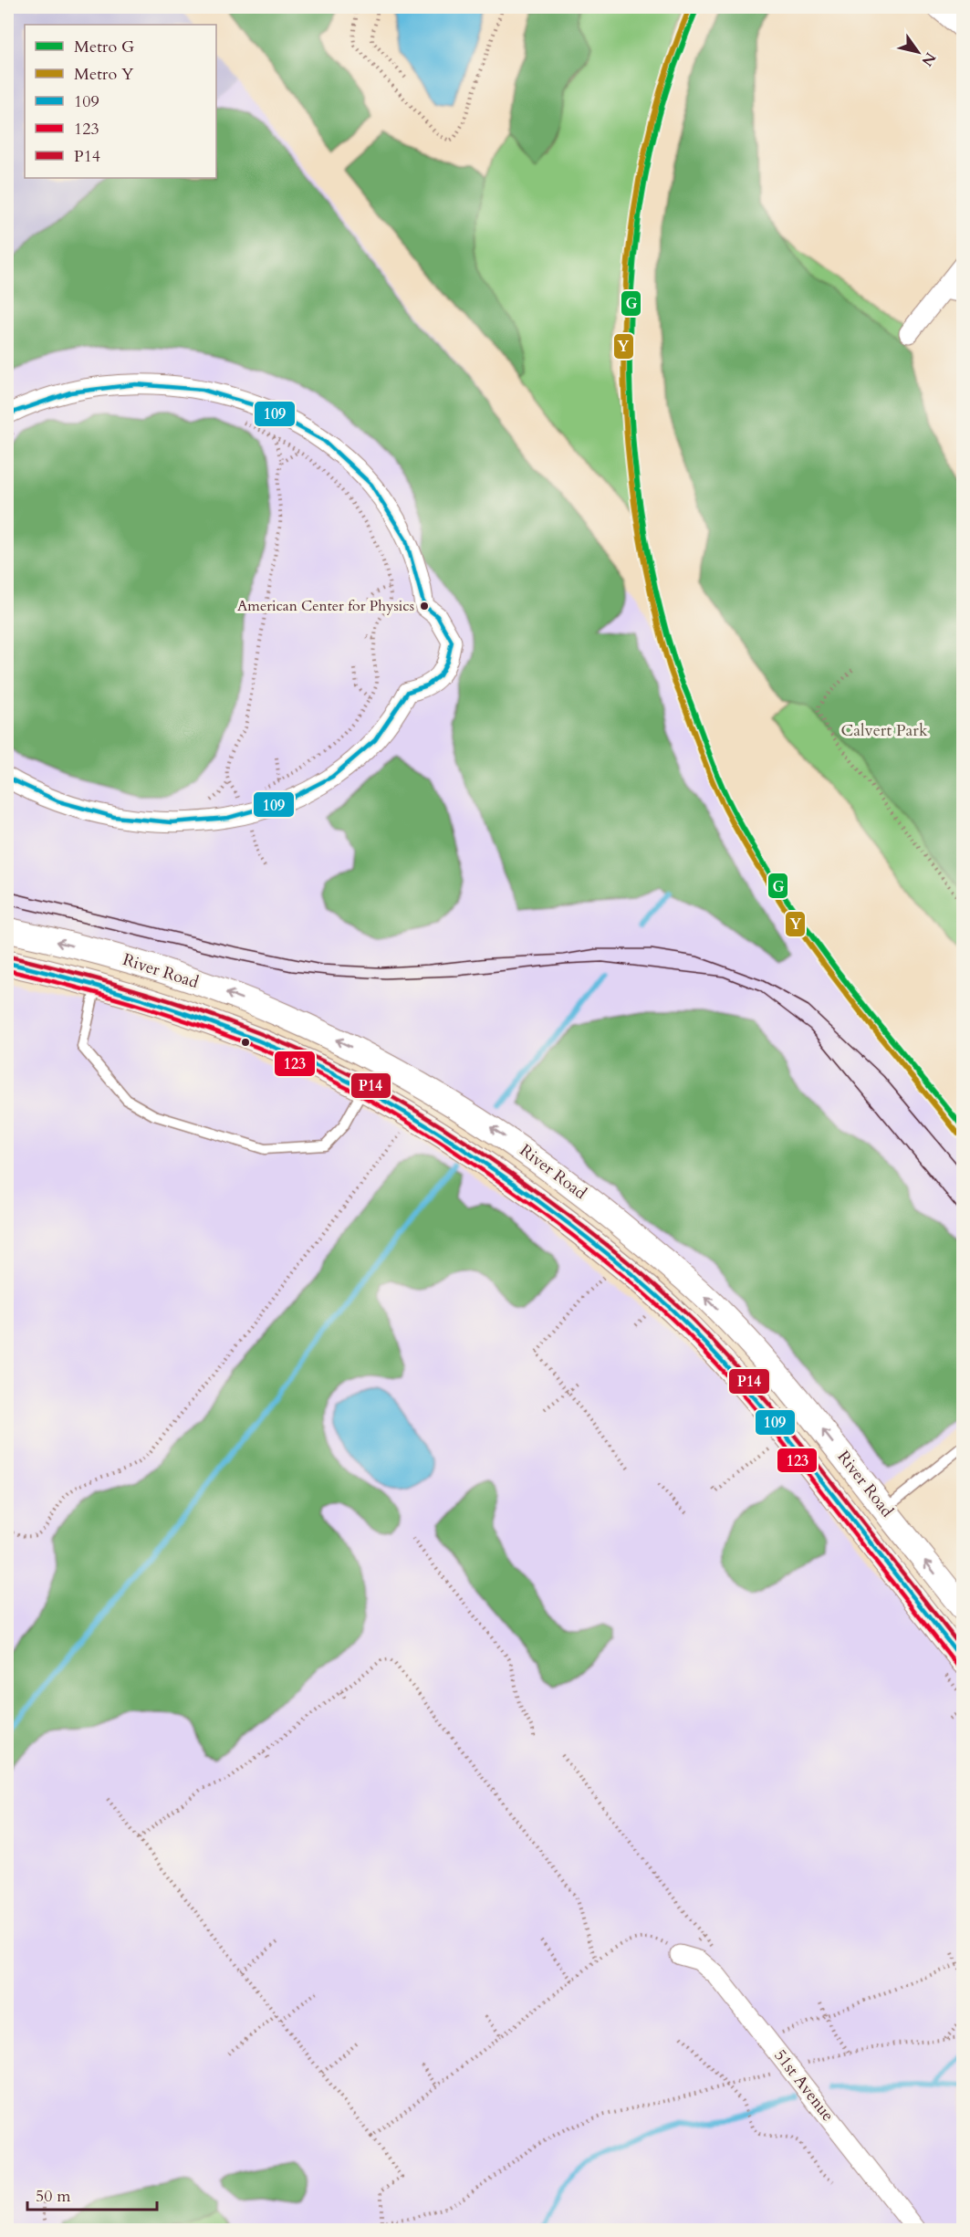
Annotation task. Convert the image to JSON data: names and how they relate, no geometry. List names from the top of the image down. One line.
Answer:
{"streets":{"street":["River Road","51st Avenue"]},"parks":["Calvert Park"],"places":["American Center for Physics"],"lines":["metro line G","metro line Y","transit line 109","transit line P14","transit line 123"],"legend":["Metro G","Metro Y","109","123","P14"],"scale_bar":"50 m","north":"bottom right"}
